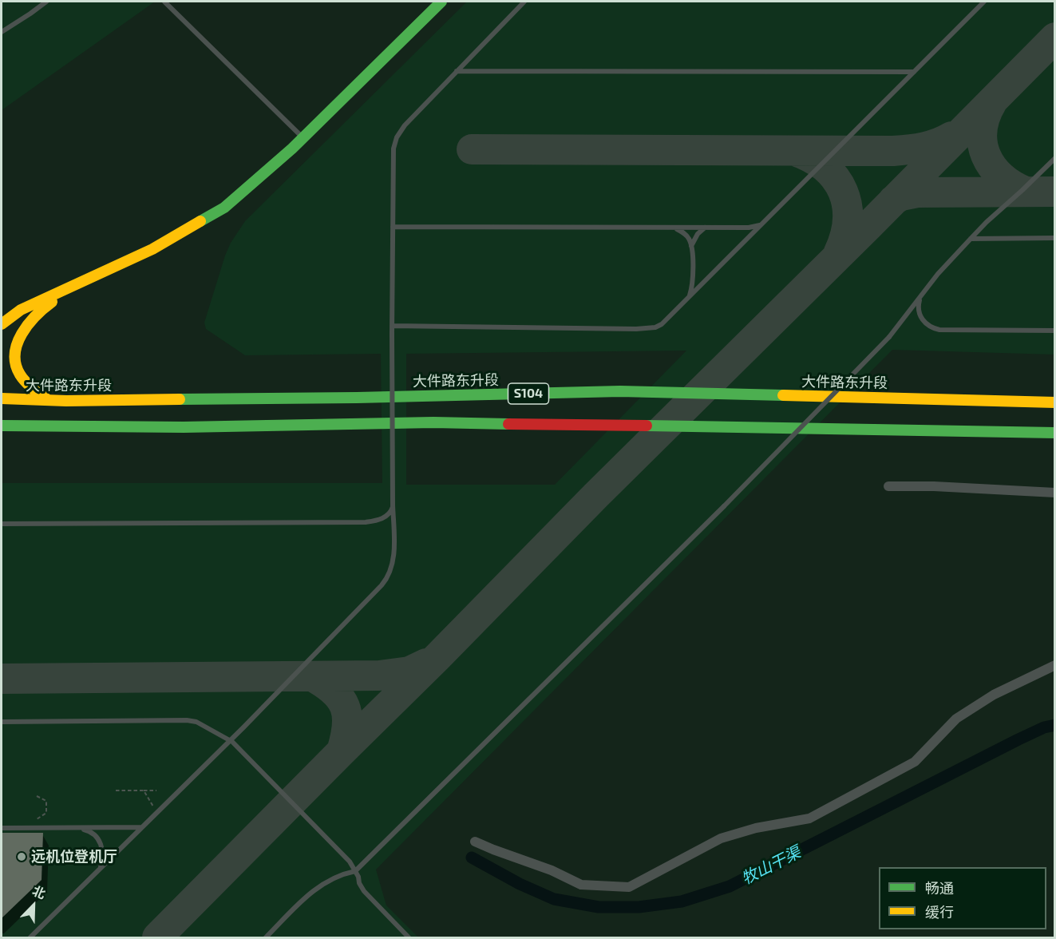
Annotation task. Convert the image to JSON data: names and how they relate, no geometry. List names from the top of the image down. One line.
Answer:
{"streets":{"main road":["大件路东升段","S104"]},"water":["牧山干渠"],"places":["远机位登机厅"],"legend":["畅通","缓行"],"north":"top right"}
